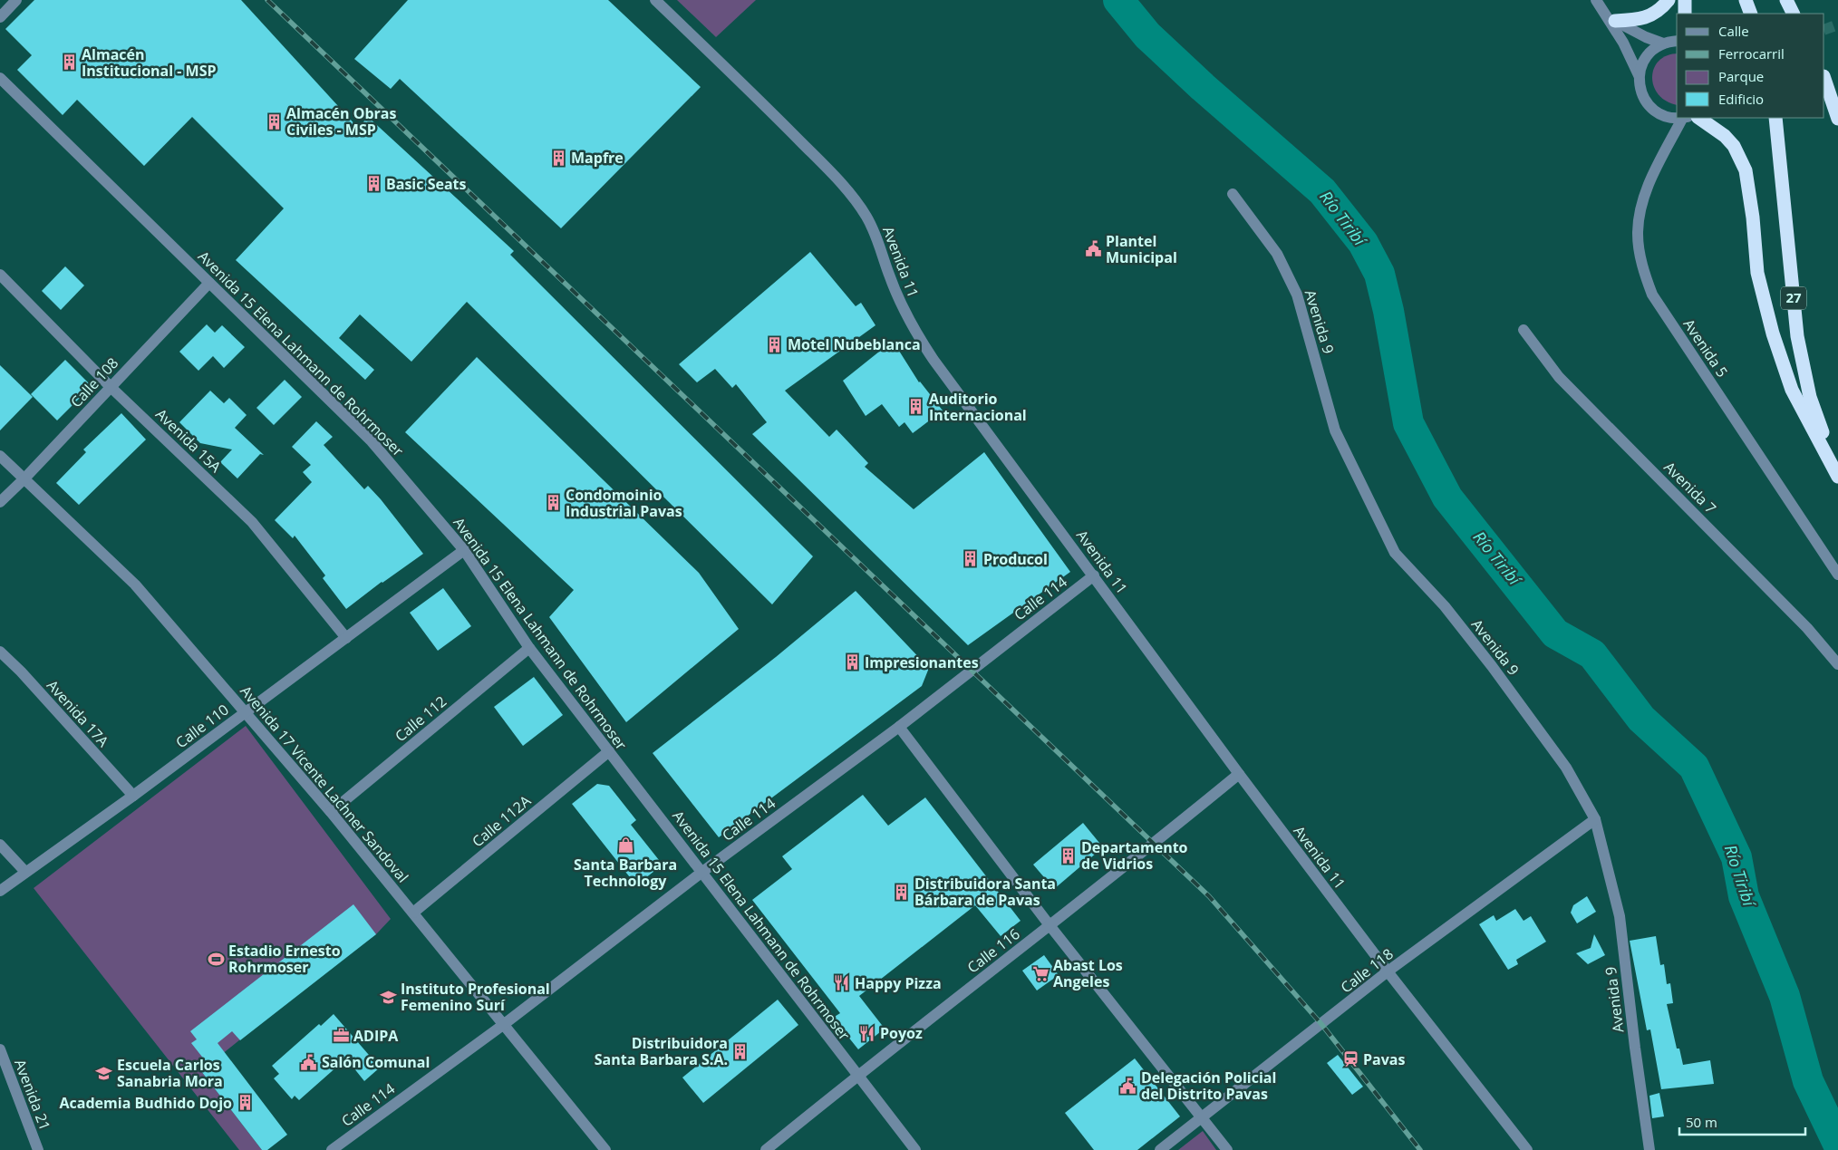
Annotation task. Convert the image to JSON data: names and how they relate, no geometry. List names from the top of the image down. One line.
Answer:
{"streets":{"highway":["27"],"street":["Avenida 11","Avenida 9","Avenida 5","Avenida 15 Elena Lahmann de Rohrmoser","Calle 108","Avenida 15A","Avenida 7","Calle 114","Avenida 17A","Calle 112","Calle 110","Avenida 17 Vicente Lachner Sandoval","Calle 112A","Calle 116","Calle 118","Avenida 21"]},"crossings":[["Avenida 11","Calle 114"],["Avenida 11","Calle 116"],["Avenida 11","Calle 118"],["Avenida 9","Calle 118"],["Avenida 15 Elena Lahmann de Rohrmoser","Calle 108"],["Avenida 15 Elena Lahmann de Rohrmoser","Calle 114"],["Avenida 15 Elena Lahmann de Rohrmoser","Calle 112"],["Avenida 15 Elena Lahmann de Rohrmoser","Calle 110"],["Avenida 15 Elena Lahmann de Rohrmoser","Calle 112A"],["Avenida 15 Elena Lahmann de Rohrmoser","Calle 116"],["Calle 108","Avenida 15A"],["Calle 108","Avenida 17 Vicente Lachner Sandoval"],["Avenida 15A","Calle 110"],["Calle 114","Avenida 17 Vicente Lachner Sandoval"],["Avenida 17A","Calle 110"],["Calle 112","Avenida 17 Vicente Lachner Sandoval"],["Calle 110","Avenida 17 Vicente Lachner Sandoval"],["Avenida 17 Vicente Lachner Sandoval","Calle 112A"]],"water":["Río Tiribí"],"places":{"building":["Almacén Institucional - MSP","Almacén Obras Civiles - MSP","Mapfre","Basic Seats","Motel Nubeblanca","Auditorio Internacional","Condomoinio Industrial Pavas","Producol","Impresionantes","Departamento de Vidrios","Distribuidora Santa Bárbara de Pavas","Distribuidora Santa Barbara S.A.","Academia Budhido Dojo"],"public building":["Plantel Municipal","Salón Comunal","Delegación Policial del Distrito Pavas"],"shop":["Santa Barbara Technology"],"sports":["Estadio Ernesto Rohrmoser"],"supermarket":["Abast Los Angeles"],"restaurant":["Happy Pizza","Poyoz"],"school or university":["Instituto Profesional Femenino Surí","Escuela Carlos Sanabria Mora"],"office":["ADIPA"],"station":["Pavas"]},"legend":["Calle","Ferrocarril","Parque","Edificio"],"scale_bar":"50 m"}
